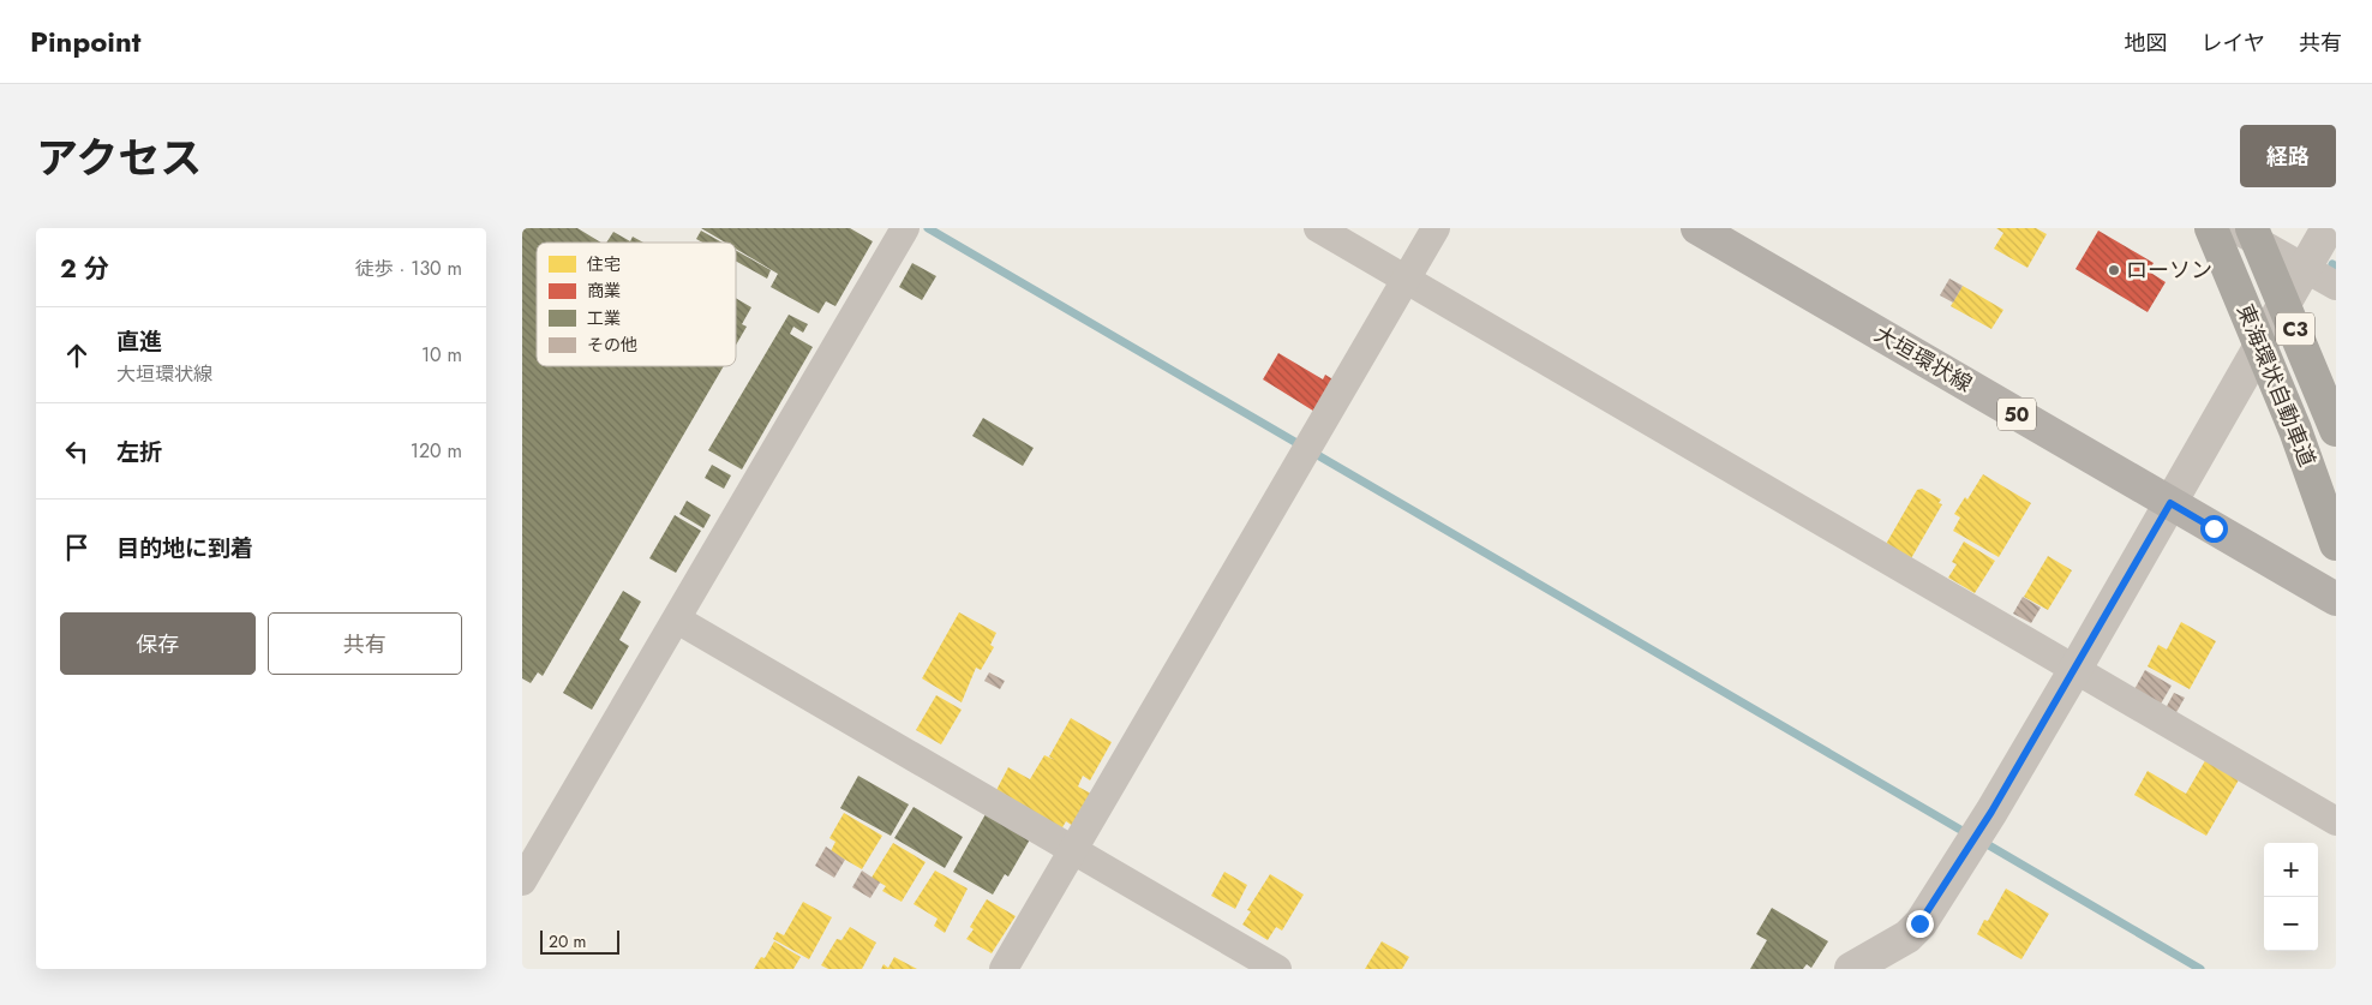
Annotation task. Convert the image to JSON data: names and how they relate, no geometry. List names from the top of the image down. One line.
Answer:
{"streets":{"highway":["C3","東海環状自動車道"],"main road":["大垣環状線","50"]},"places":["ローソン"],"legend":["住宅","商業","工業","その他"],"scale_bar":"20 m","page":{"header":"Pinpoint","nav":["地図","レイヤ","共有"],"title":"アクセス","buttons":["経路",["保存","共有"]],"heading":["2 分","徒歩 · 130 m"],"list":[["直進","大垣環状線","10 m"],["左折","120 m"],"目的地に到着"],"map_buttons":["+","−"],"scale":"20 m"}}
